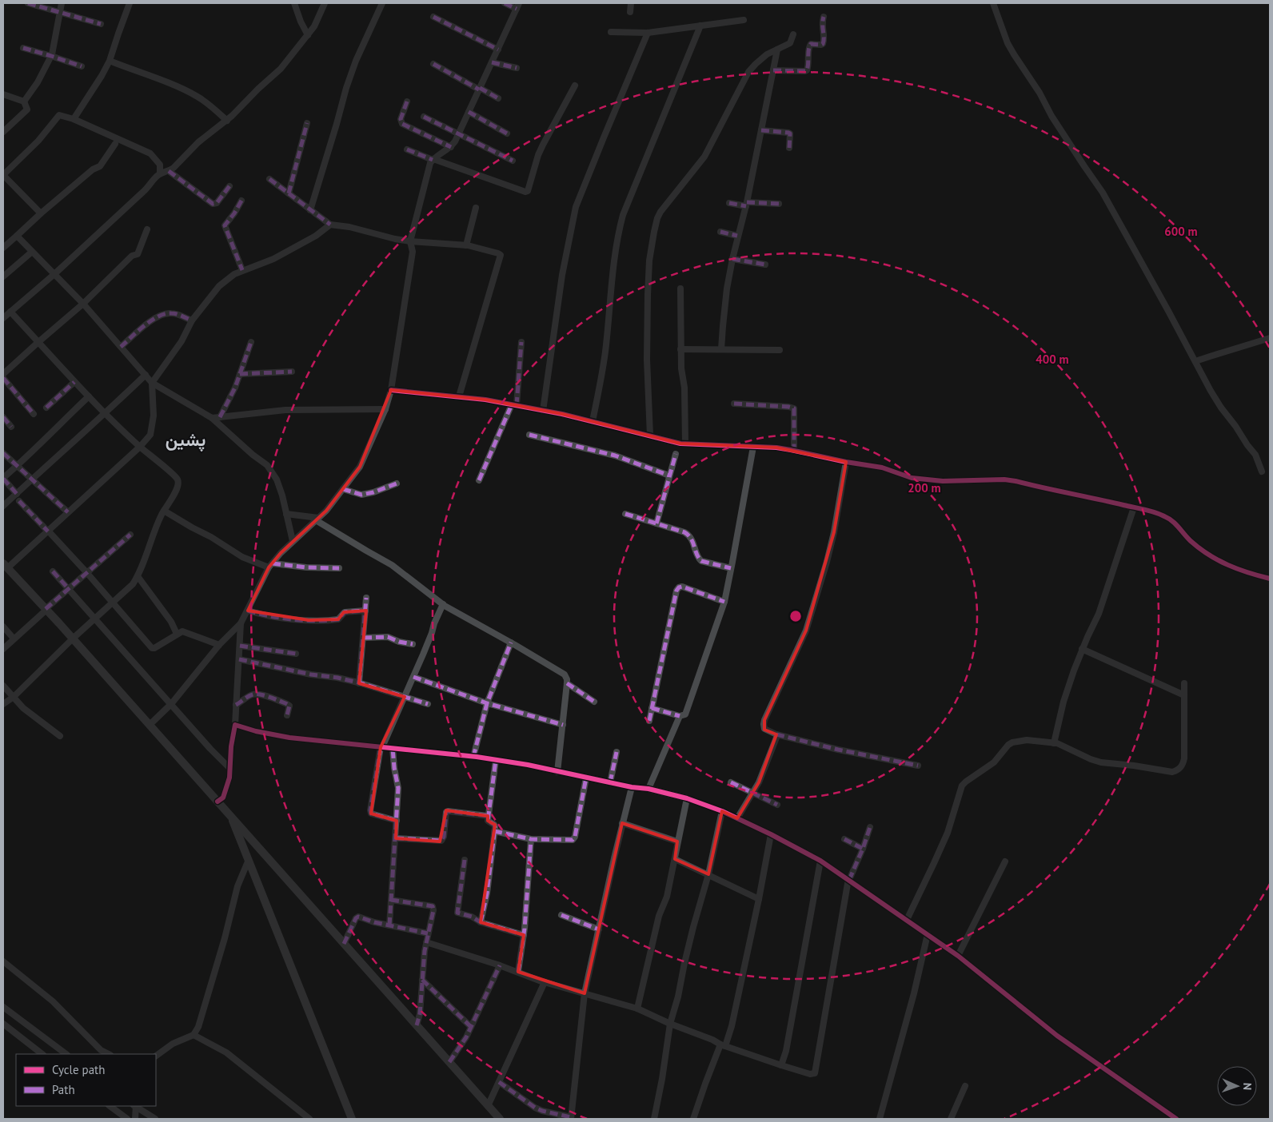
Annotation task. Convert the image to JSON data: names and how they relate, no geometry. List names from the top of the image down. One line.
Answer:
{"districts":["پشین"],"legend":["Cycle path","Path"],"north":"right","rings":["600 m","400 m","200 m"]}
